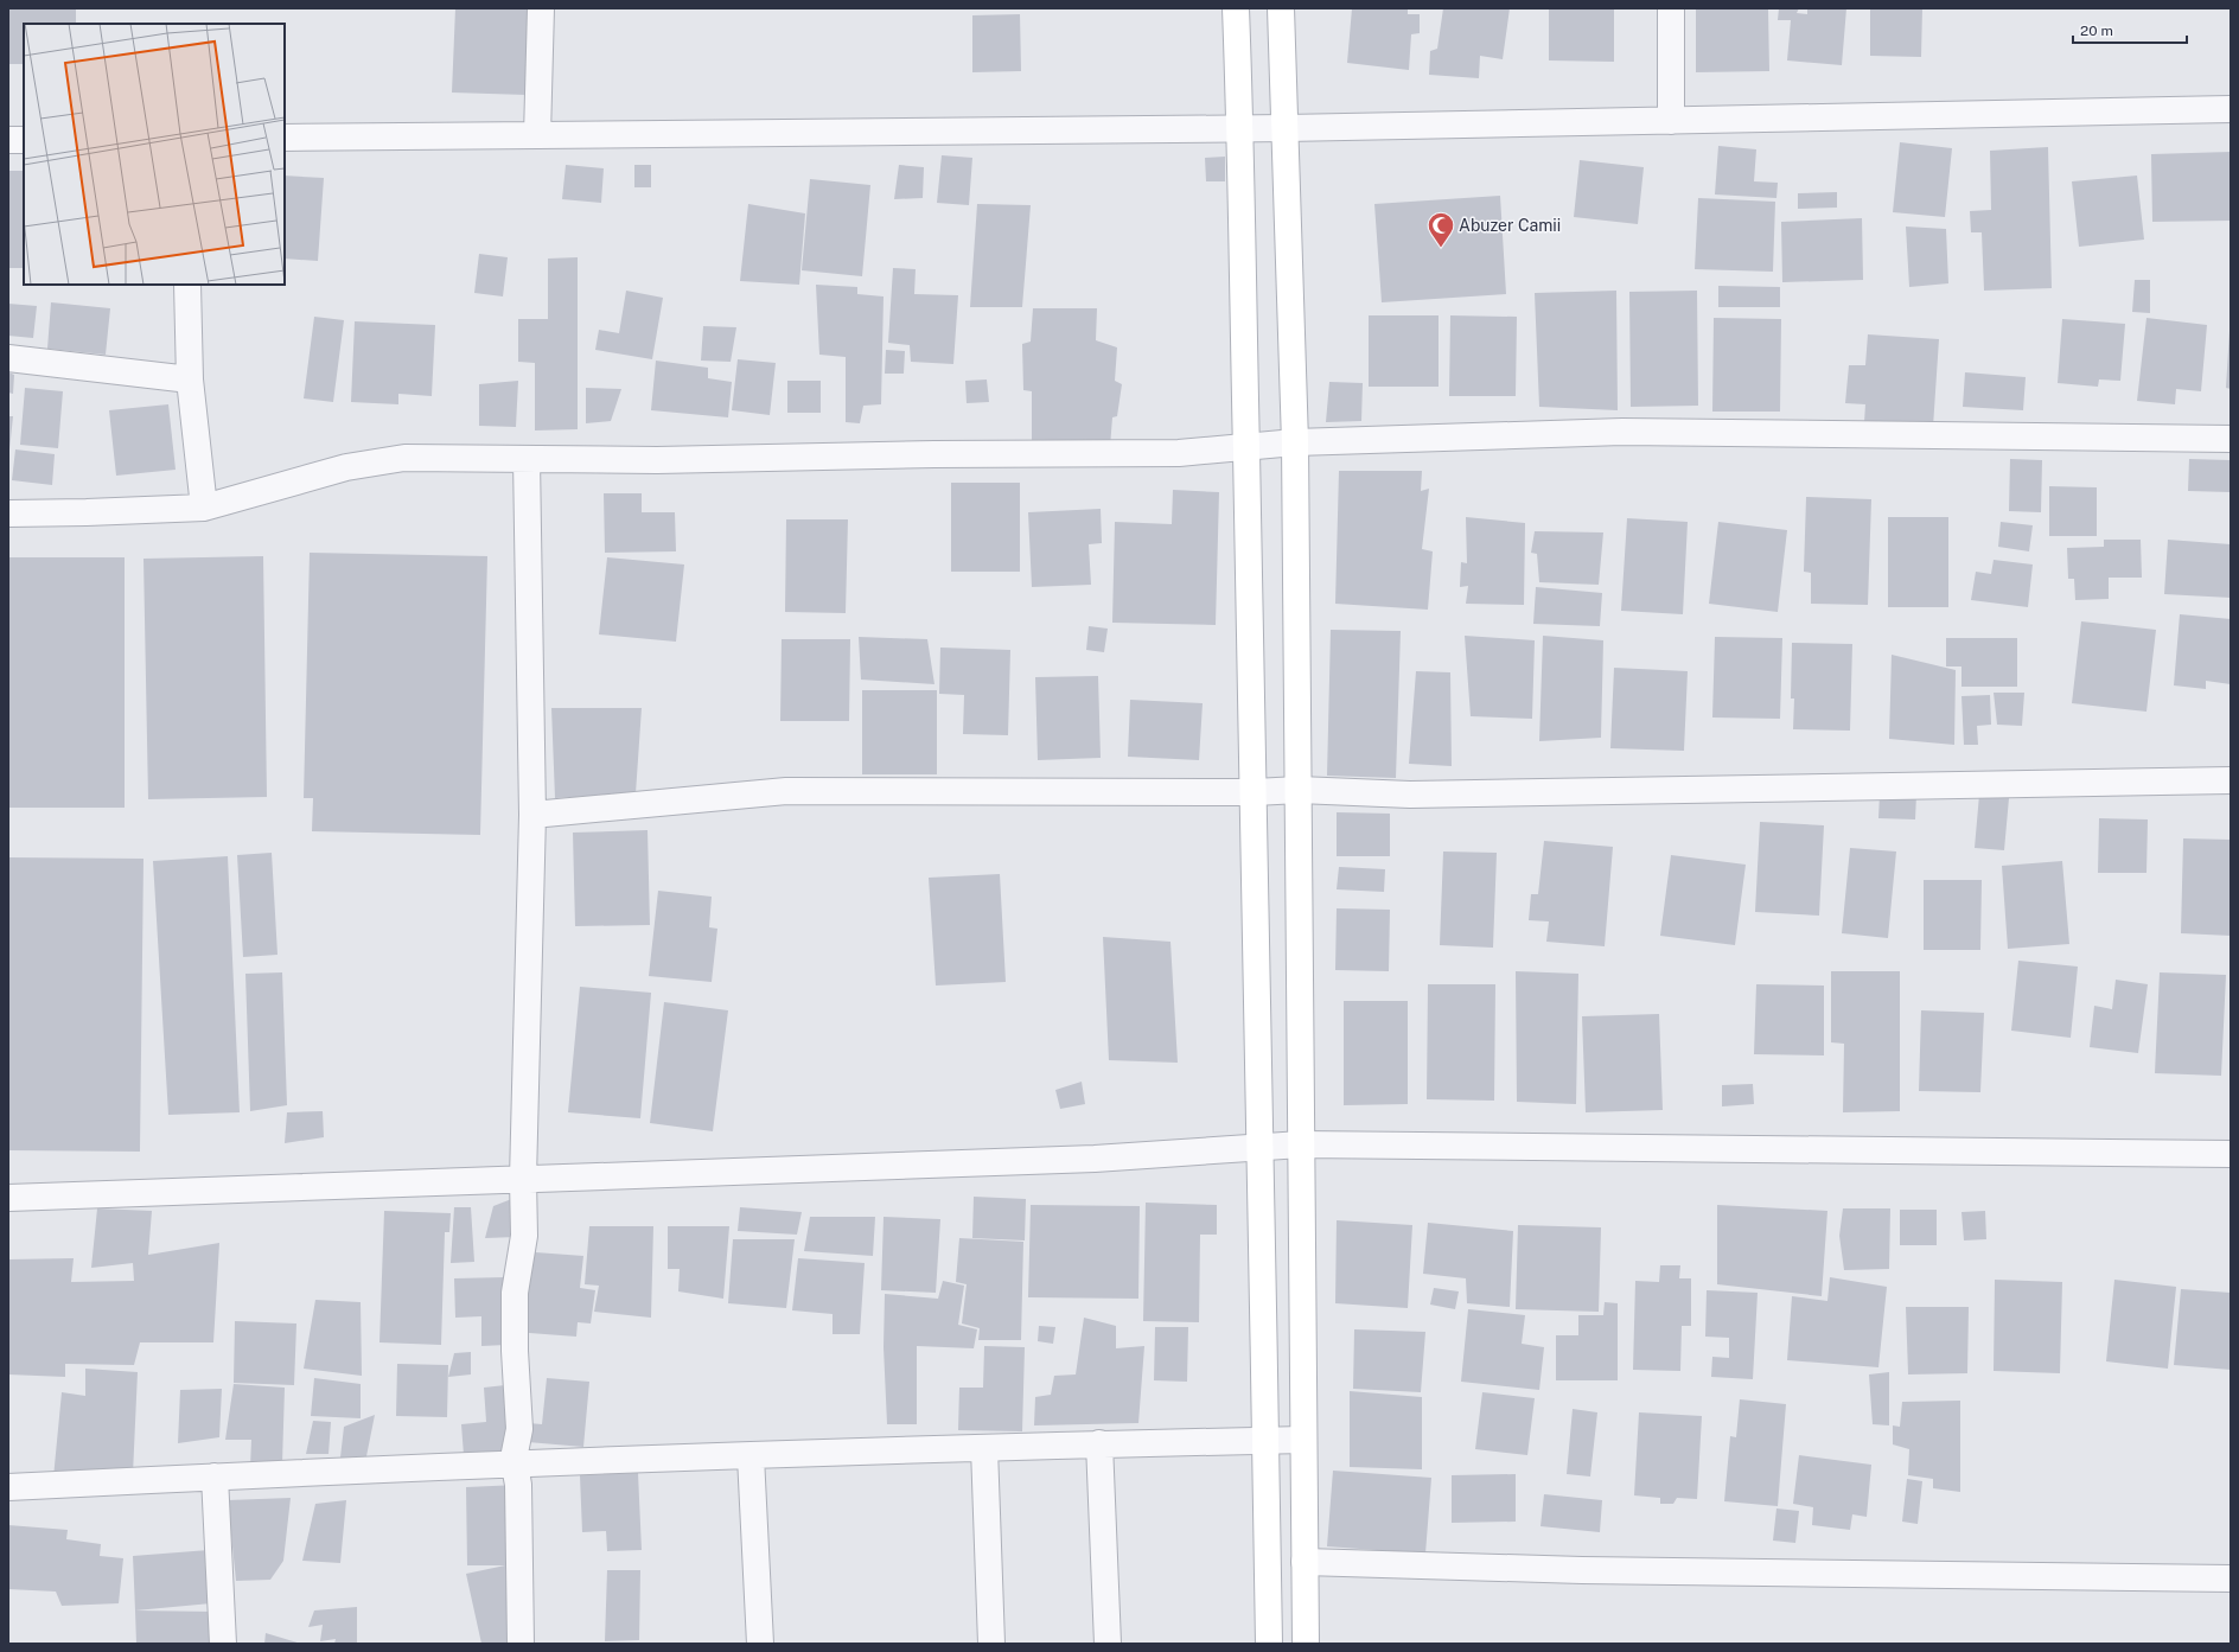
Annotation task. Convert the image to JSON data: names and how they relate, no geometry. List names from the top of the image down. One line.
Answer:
{"places":{"mosque":["Abuzer Camii"]},"scale_bar":"20 m"}
